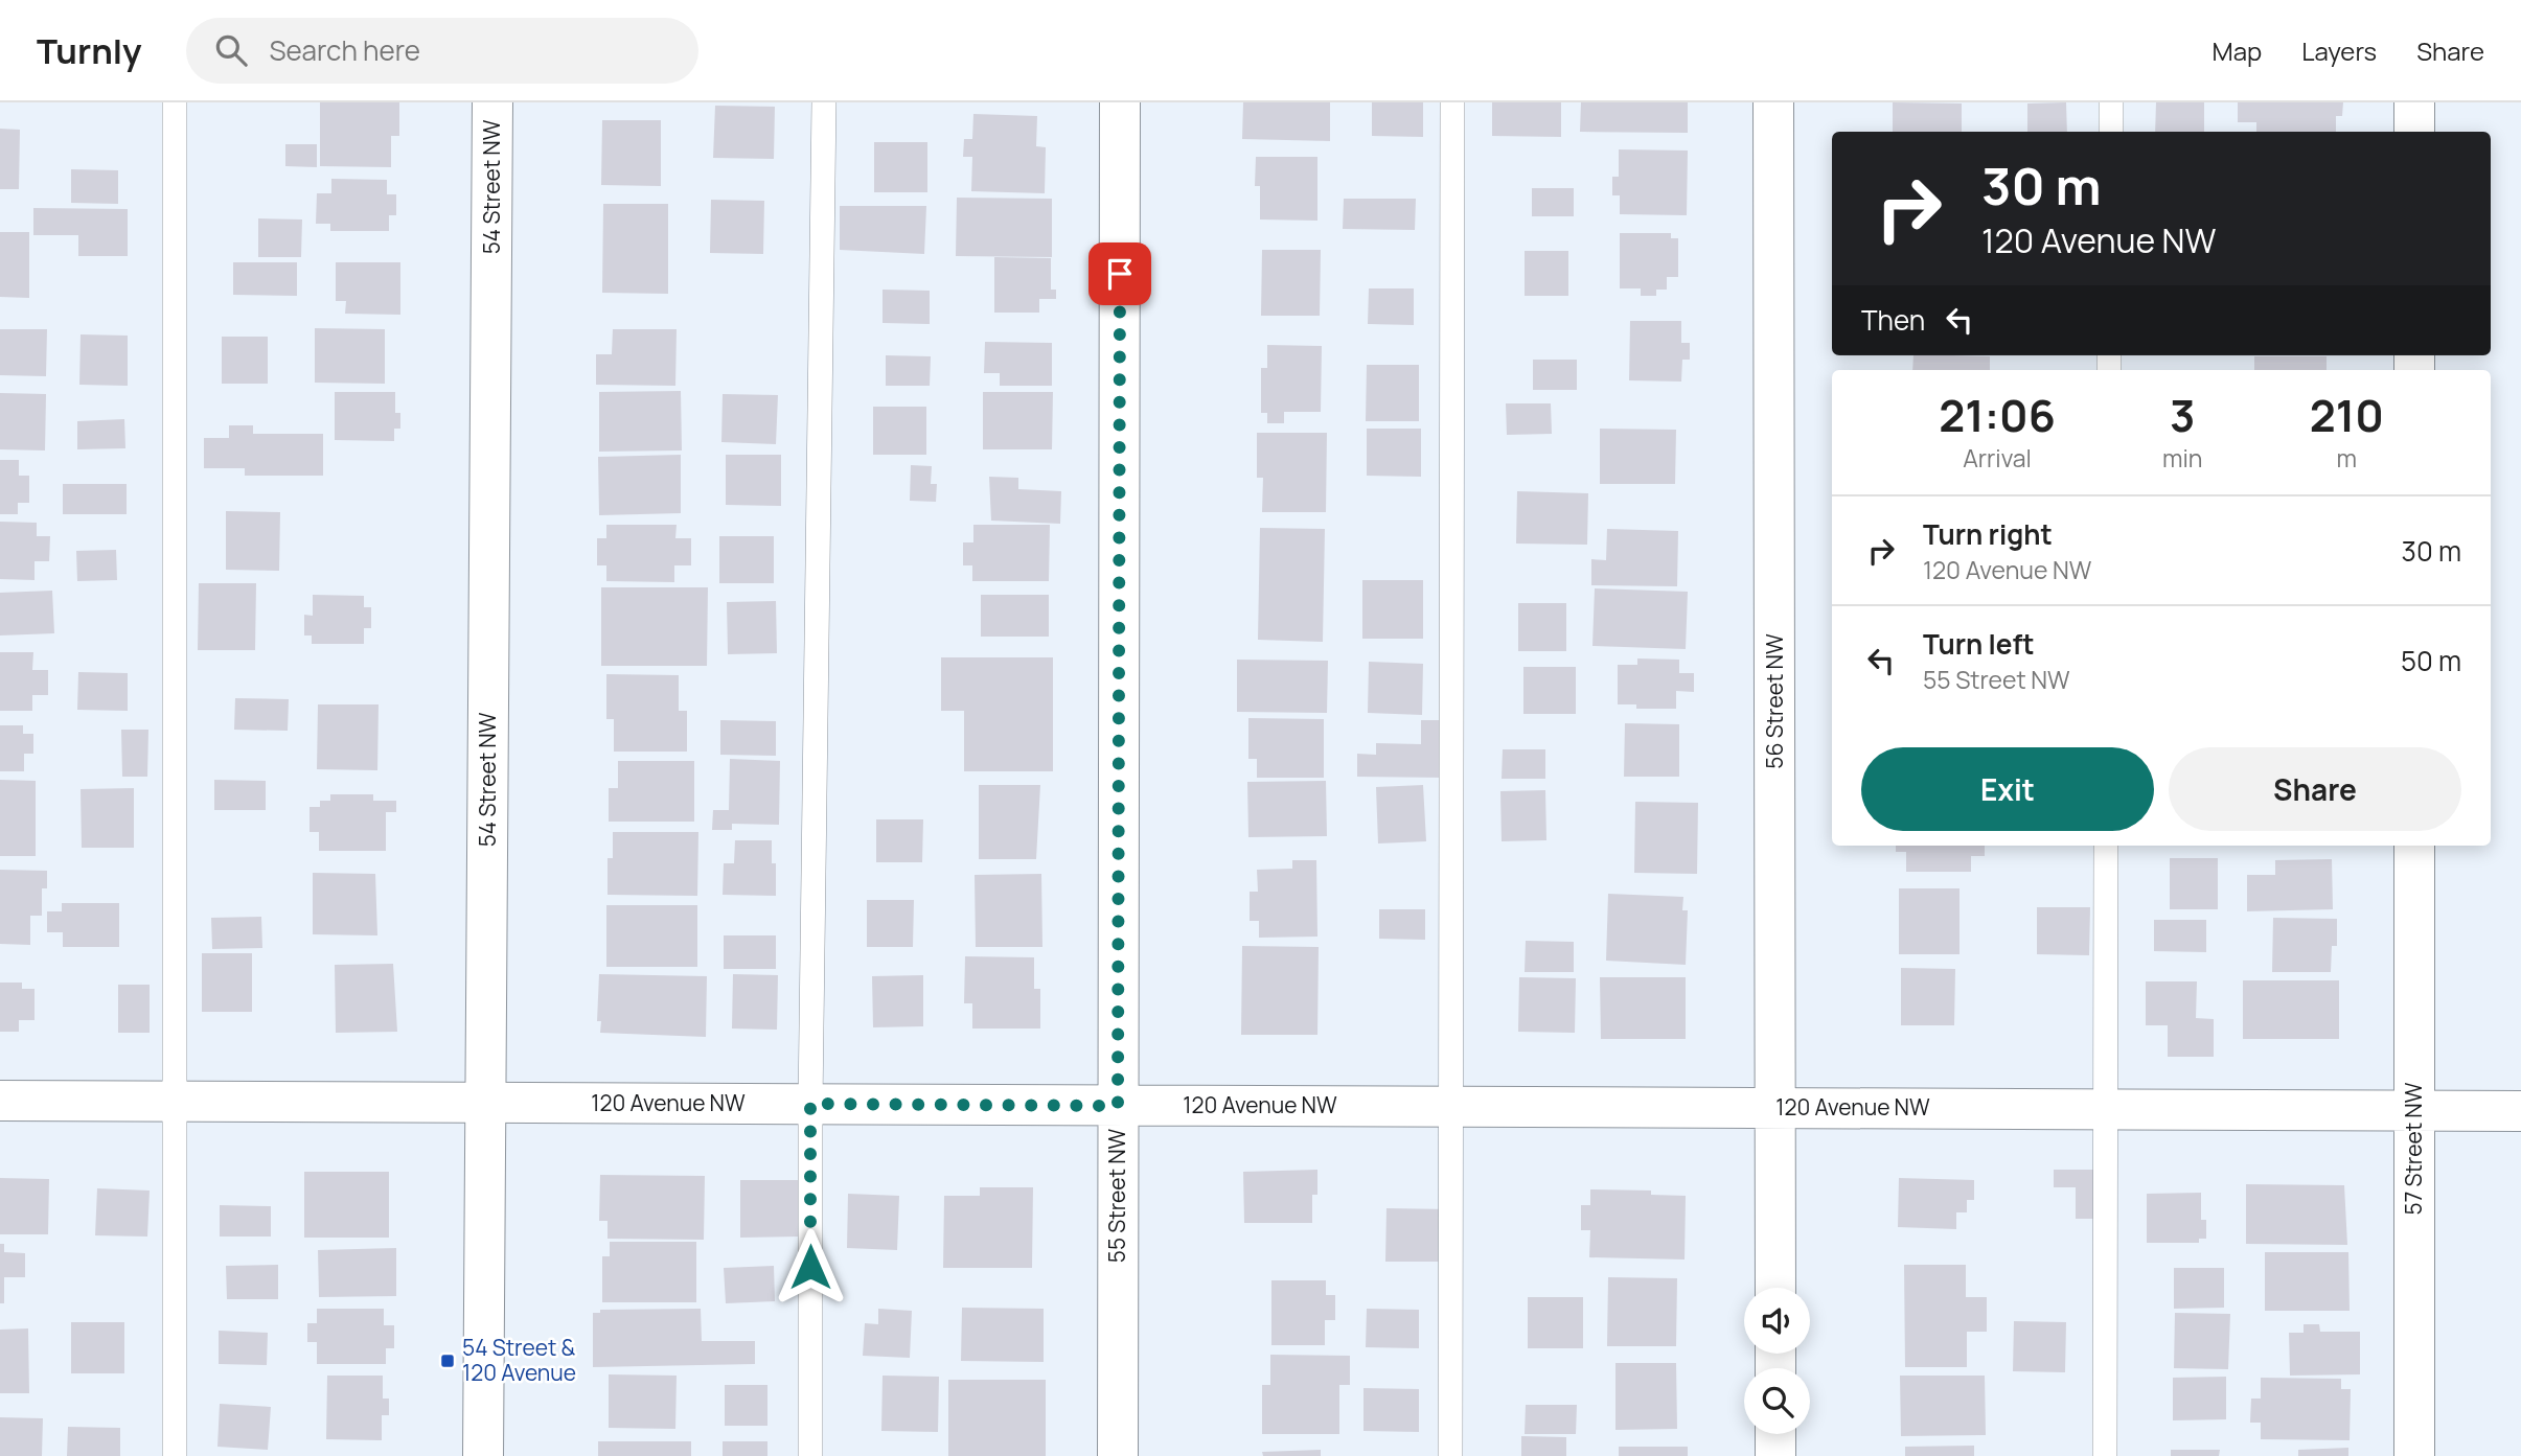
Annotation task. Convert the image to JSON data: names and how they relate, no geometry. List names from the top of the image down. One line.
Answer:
{"streets":{"street":["54 Street NW","56 Street NW","120 Avenue NW","57 Street NW","55 Street NW"]},"crossings":[["54 Street NW","120 Avenue NW"],["56 Street NW","120 Avenue NW"],["120 Avenue NW","57 Street NW"],["120 Avenue NW","55 Street NW"]],"places":{"transit":["54 Street & 120 Avenue"]},"page":{"header":"Turnly","search":"Search here","nav":["Map","Layers","Share"],"turn":["30 m","120 Avenue NW"],"then":"Then","eta":["21:06","Arrival","3","min","210","m"],"list":[{"name":"Turn right","note":"120 Avenue NW","value":"30 m"},{"name":"Turn left","note":"55 Street NW","value":"50 m"}],"buttons":["Exit","Share"]}}
